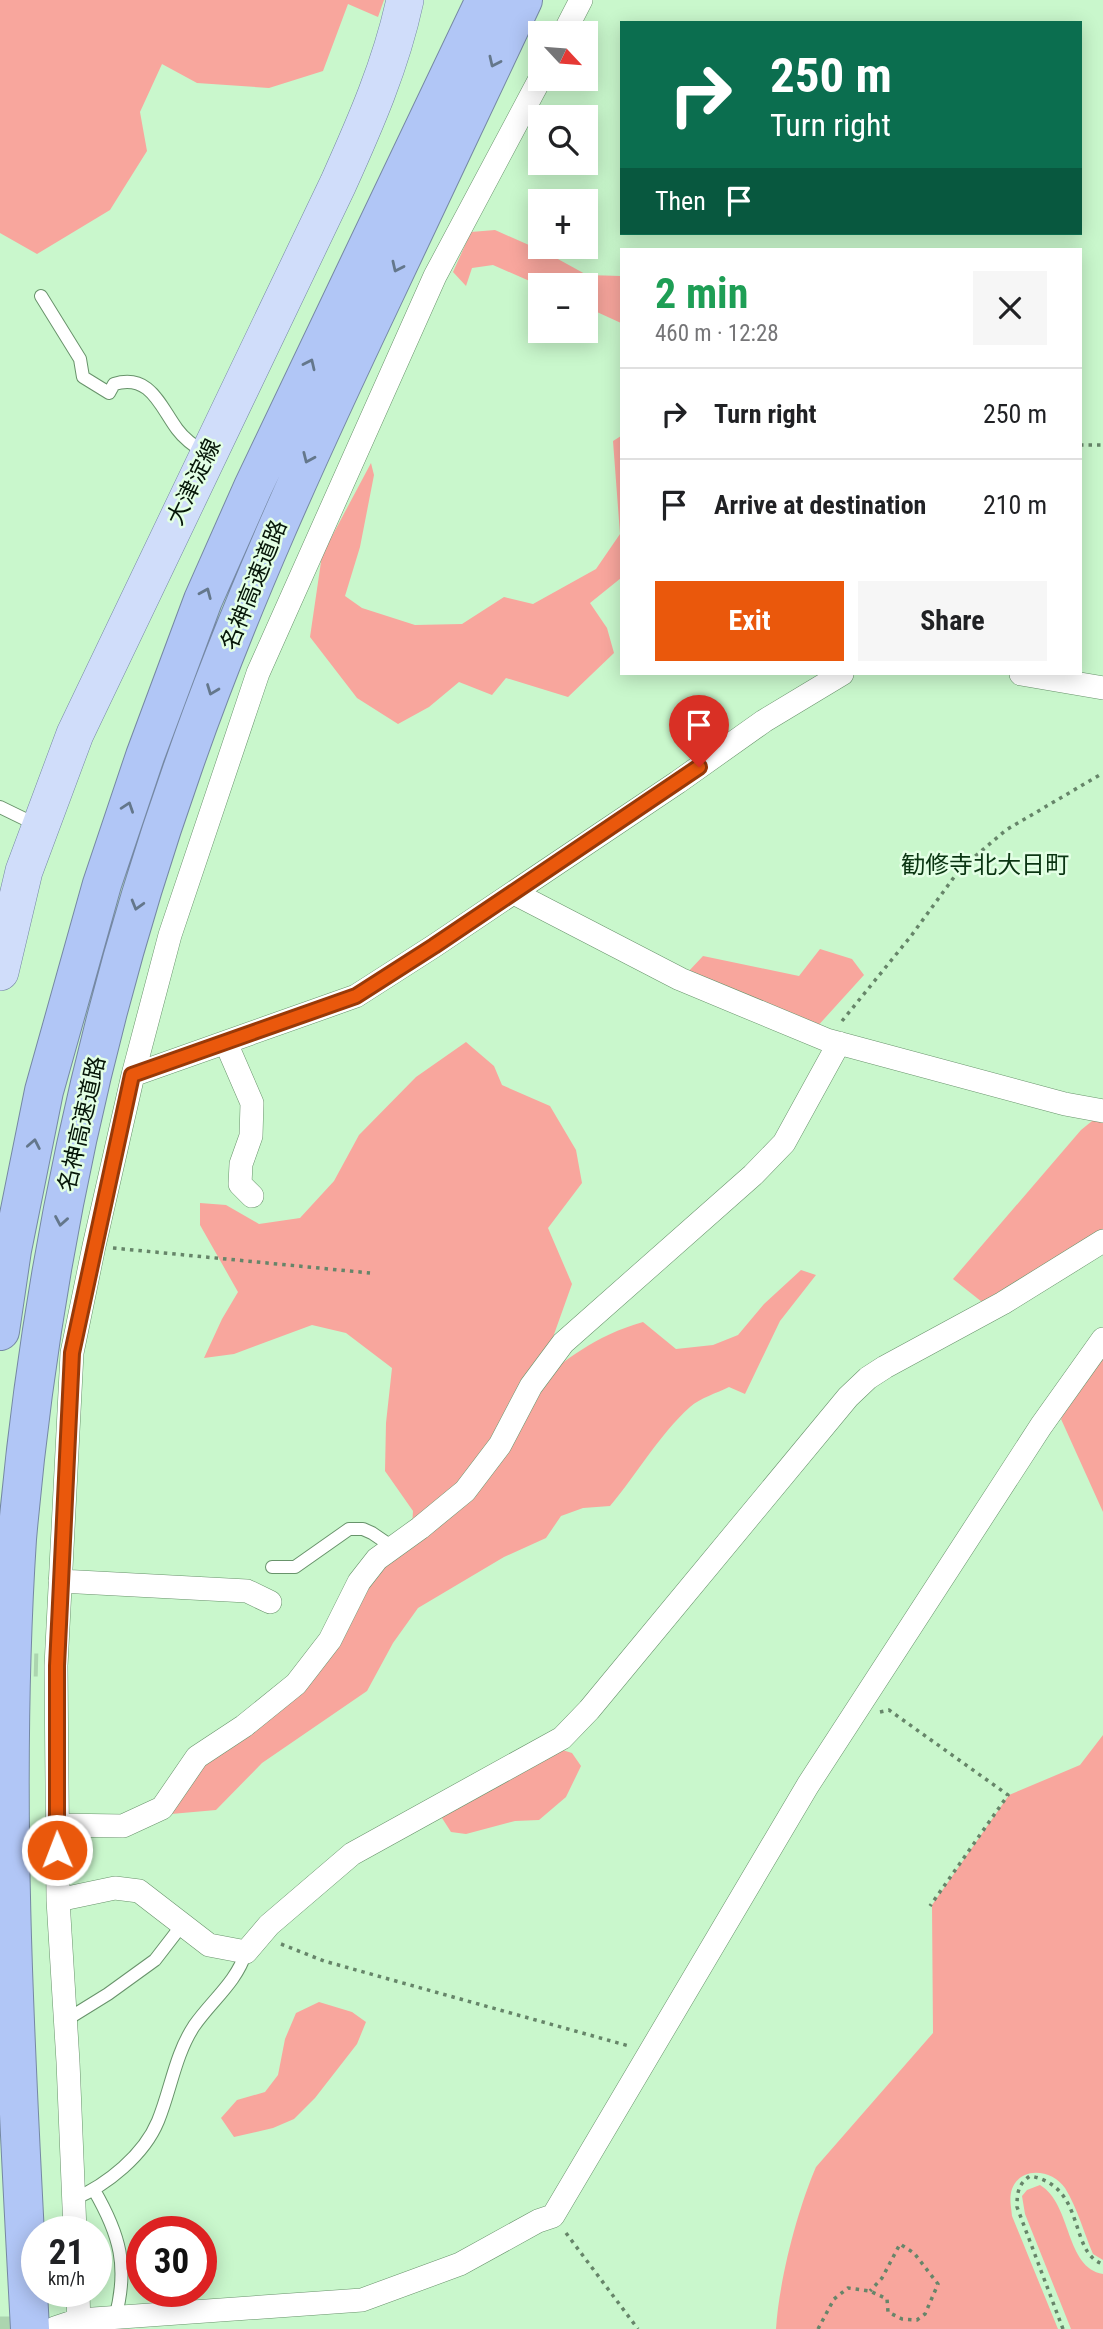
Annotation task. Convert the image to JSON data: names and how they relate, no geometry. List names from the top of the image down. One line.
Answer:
{"streets":{"highway":["名神高速道路"],"main road":["大津淀線"]},"districts":["勧修寺北大日町"],"north":"bottom right","page":{"map_buttons":["+","−"],"turn":["250 m","Turn right"],"then":"Then","heading":["2 min","460 m · 12:28"],"list":[{"name":"Turn right","value":"250 m"},{"name":"Arrive at destination","value":"210 m"}],"buttons":["Exit","Share"],"speed":"21 km/h","limit":"30"}}
